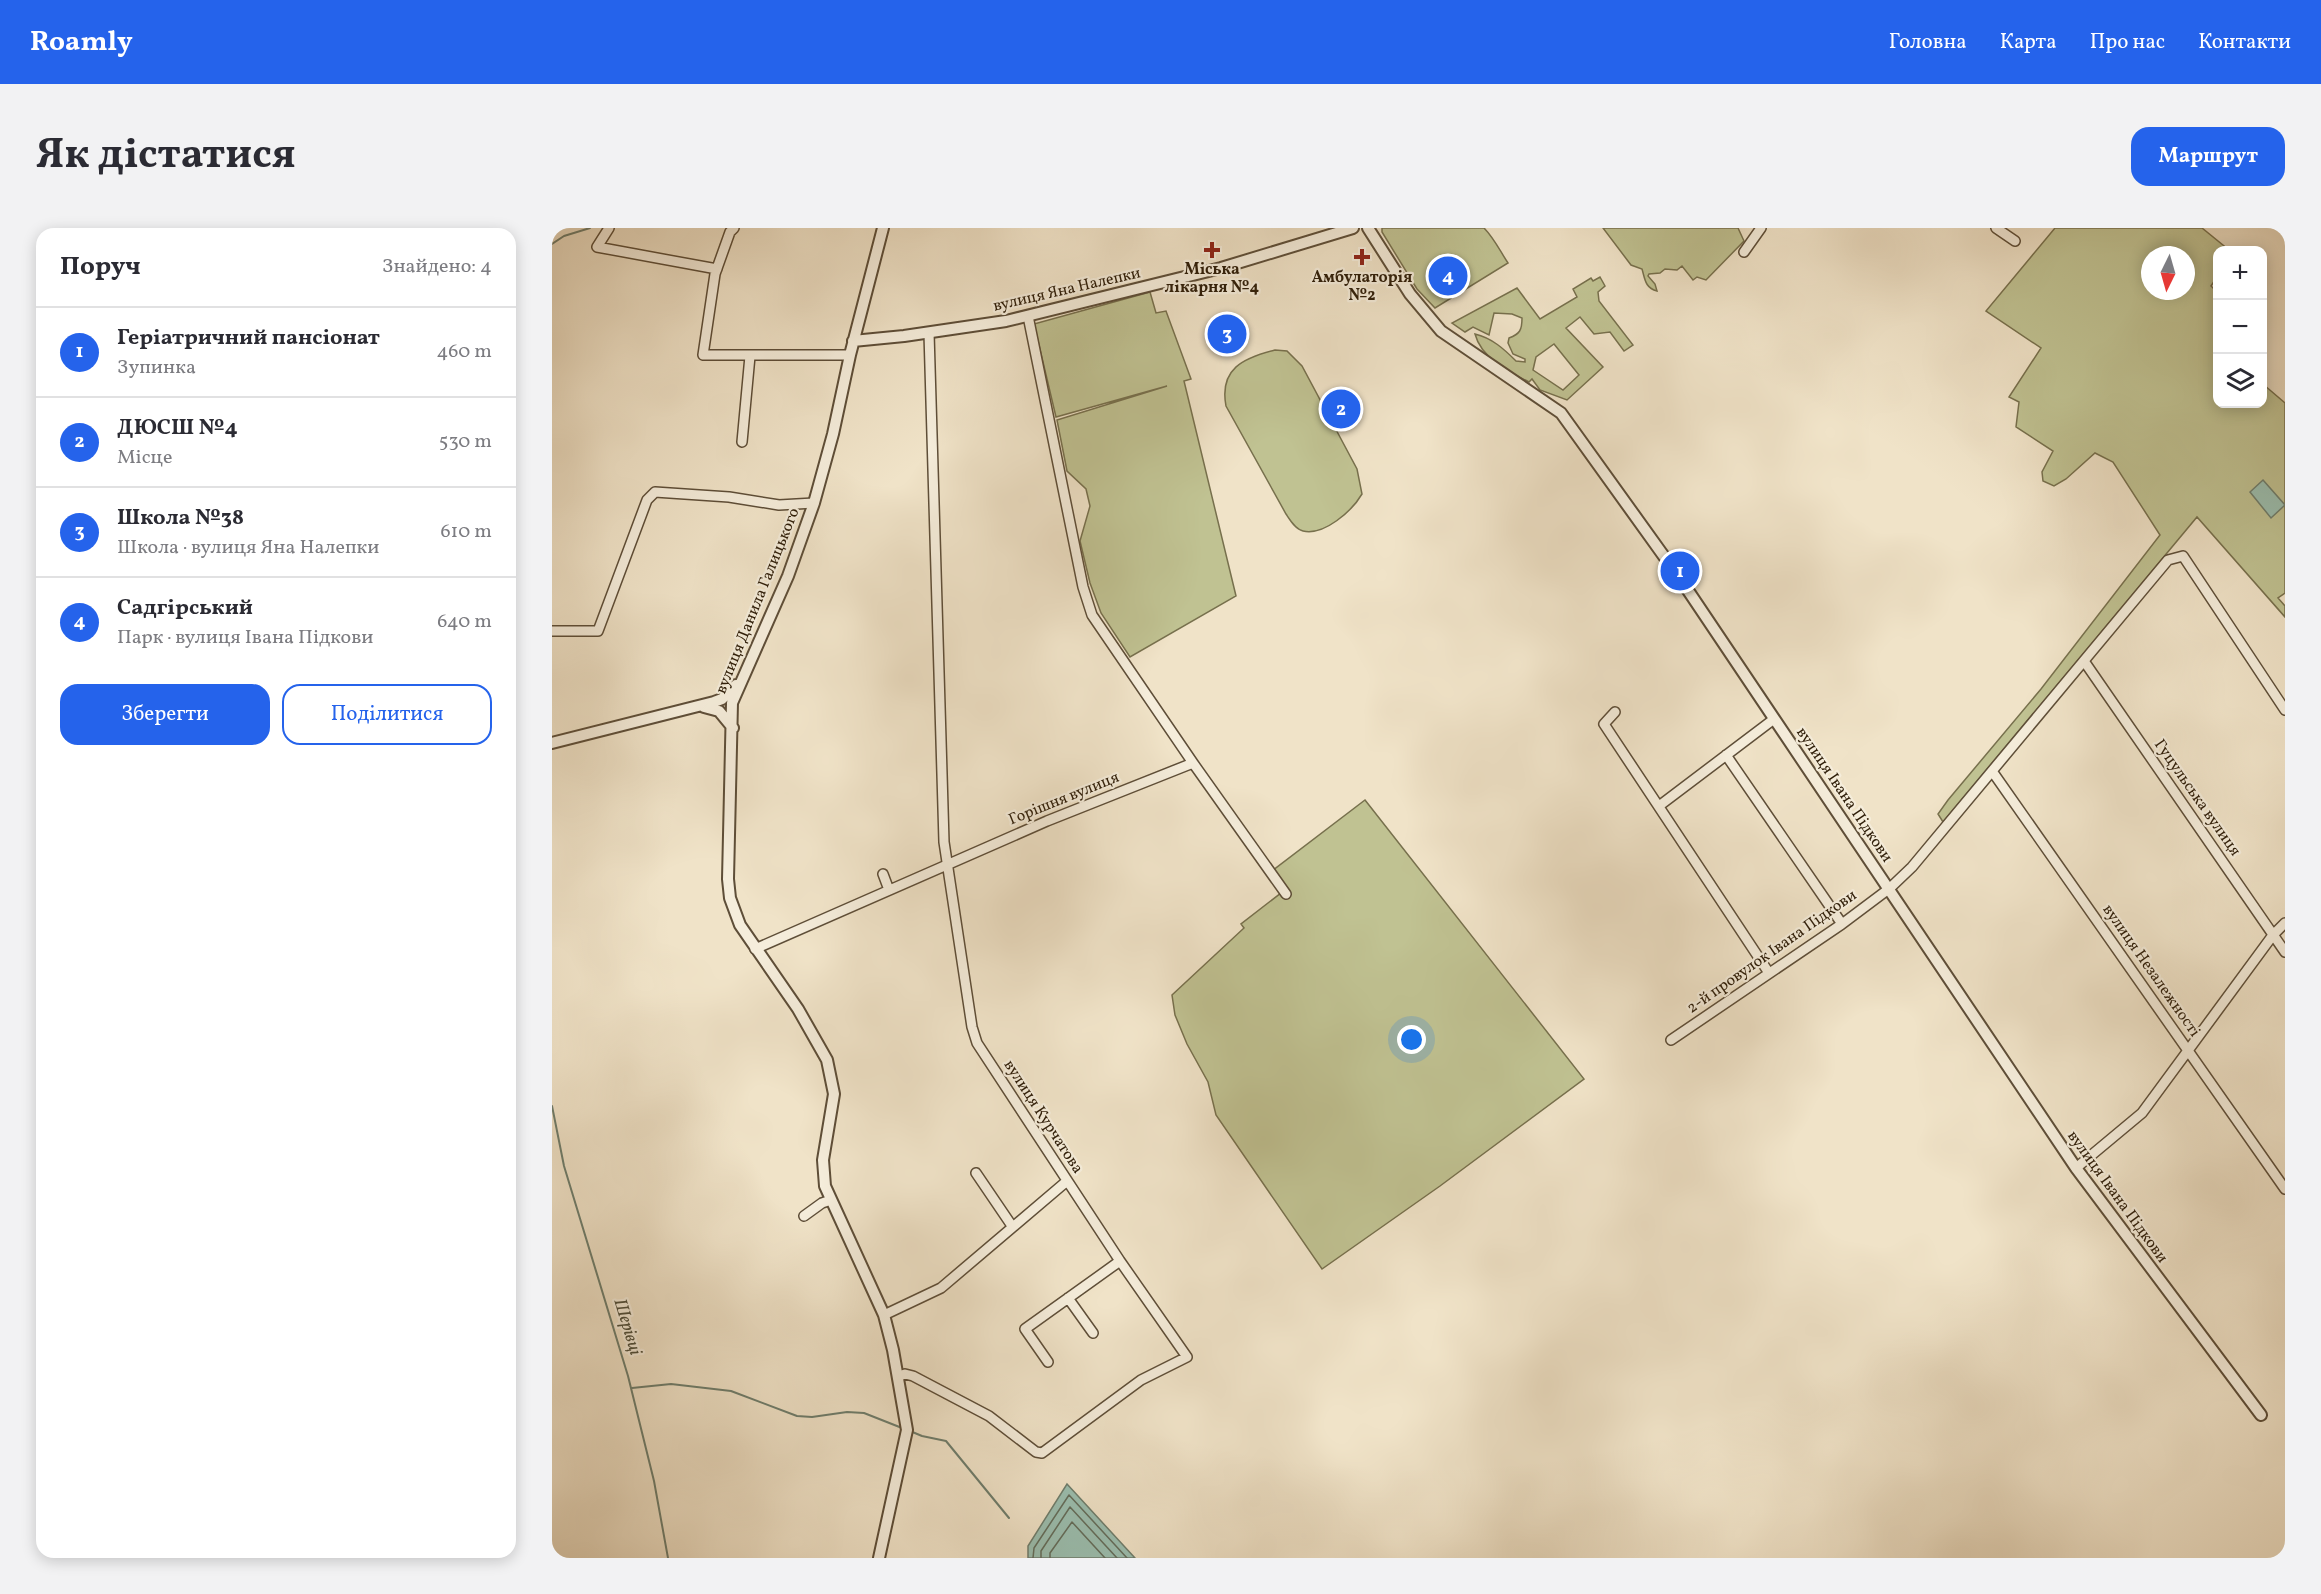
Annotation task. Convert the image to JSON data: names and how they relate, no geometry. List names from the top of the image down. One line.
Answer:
{"streets":{"street":["вулиця Яна Налепки","вулиця Данила Галицького","вулиця Івана Підкови","Гуцульська вулиця","Горішня вулиця","2-й провулок Івана Підкови","вулиця Незалежності","вулиця Курчатова"]},"crossings":[["вулиця Яна Налепки","вулиця Данила Галицького"],["вулиця Яна Налепки","вулиця Курчатова"],["вулиця Данила Галицького","Горішня вулиця"],["вулиця Данила Галицького","вулиця Курчатова"],["вулиця Івана Підкови","2-й провулок Івана Підкови"],["Гуцульська вулиця","2-й провулок Івана Підкови"],["Горішня вулиця","вулиця Курчатова"],["2-й провулок Івана Підкови","вулиця Незалежності"]],"water":["Шерівці"],"places":{"health":["Міська лікарня №4","Амбулаторія №2"]},"north":"bottom","page":{"header":"Roamly","nav":["Головна","Карта","Про нас","Контакти"],"title":"Як дістатися","buttons":["Маршрут",["Зберегти","Поділитися"]],"heading":["Поруч","Знайдено: 4"],"map_buttons":["+","−"],"pins":["4","3","2","1"],"list":[{"mark":"1","name":"Геріатричний пансіонат","note":"Зупинка","value":"460 m"},{"mark":"2","name":"ДЮСШ №4","note":"Місце","value":"530 m"},{"mark":"3","name":"Школа №38","note":"Школа · вулиця Яна Налепки","value":"610 m"},{"mark":"4","name":"Садгірський","note":"Парк · вулиця Івана Підкови","value":"640 m"}]}}
